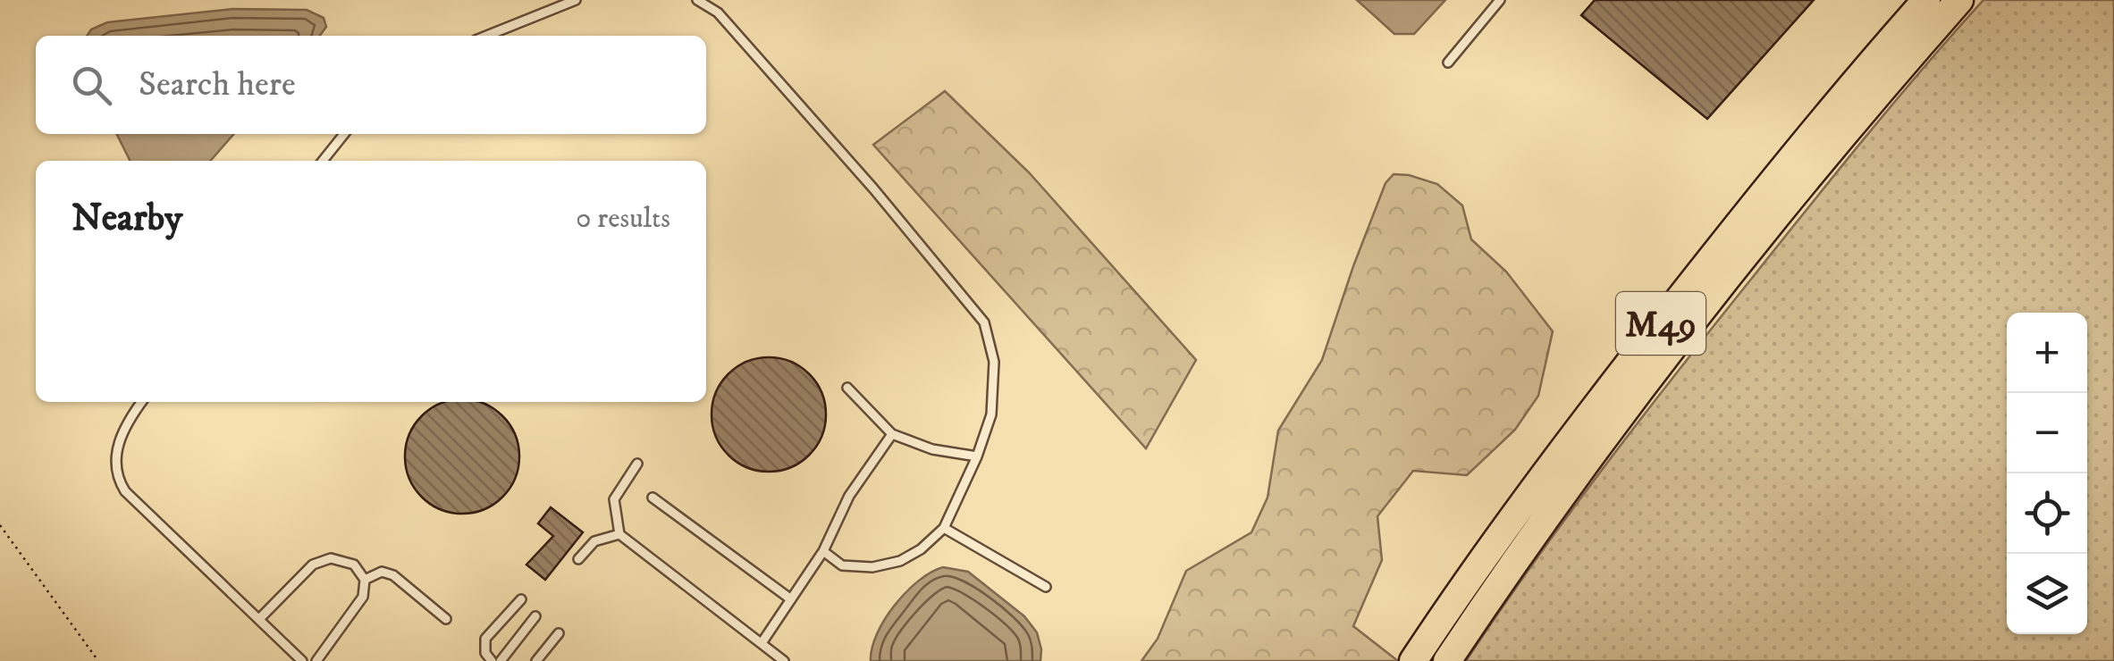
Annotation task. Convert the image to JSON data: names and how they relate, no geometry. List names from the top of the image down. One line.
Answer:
{"streets":{"highway":["M49"]},"page":{"search":"Search here","heading":["Nearby","0 results"],"map_buttons":["+","−"]}}
